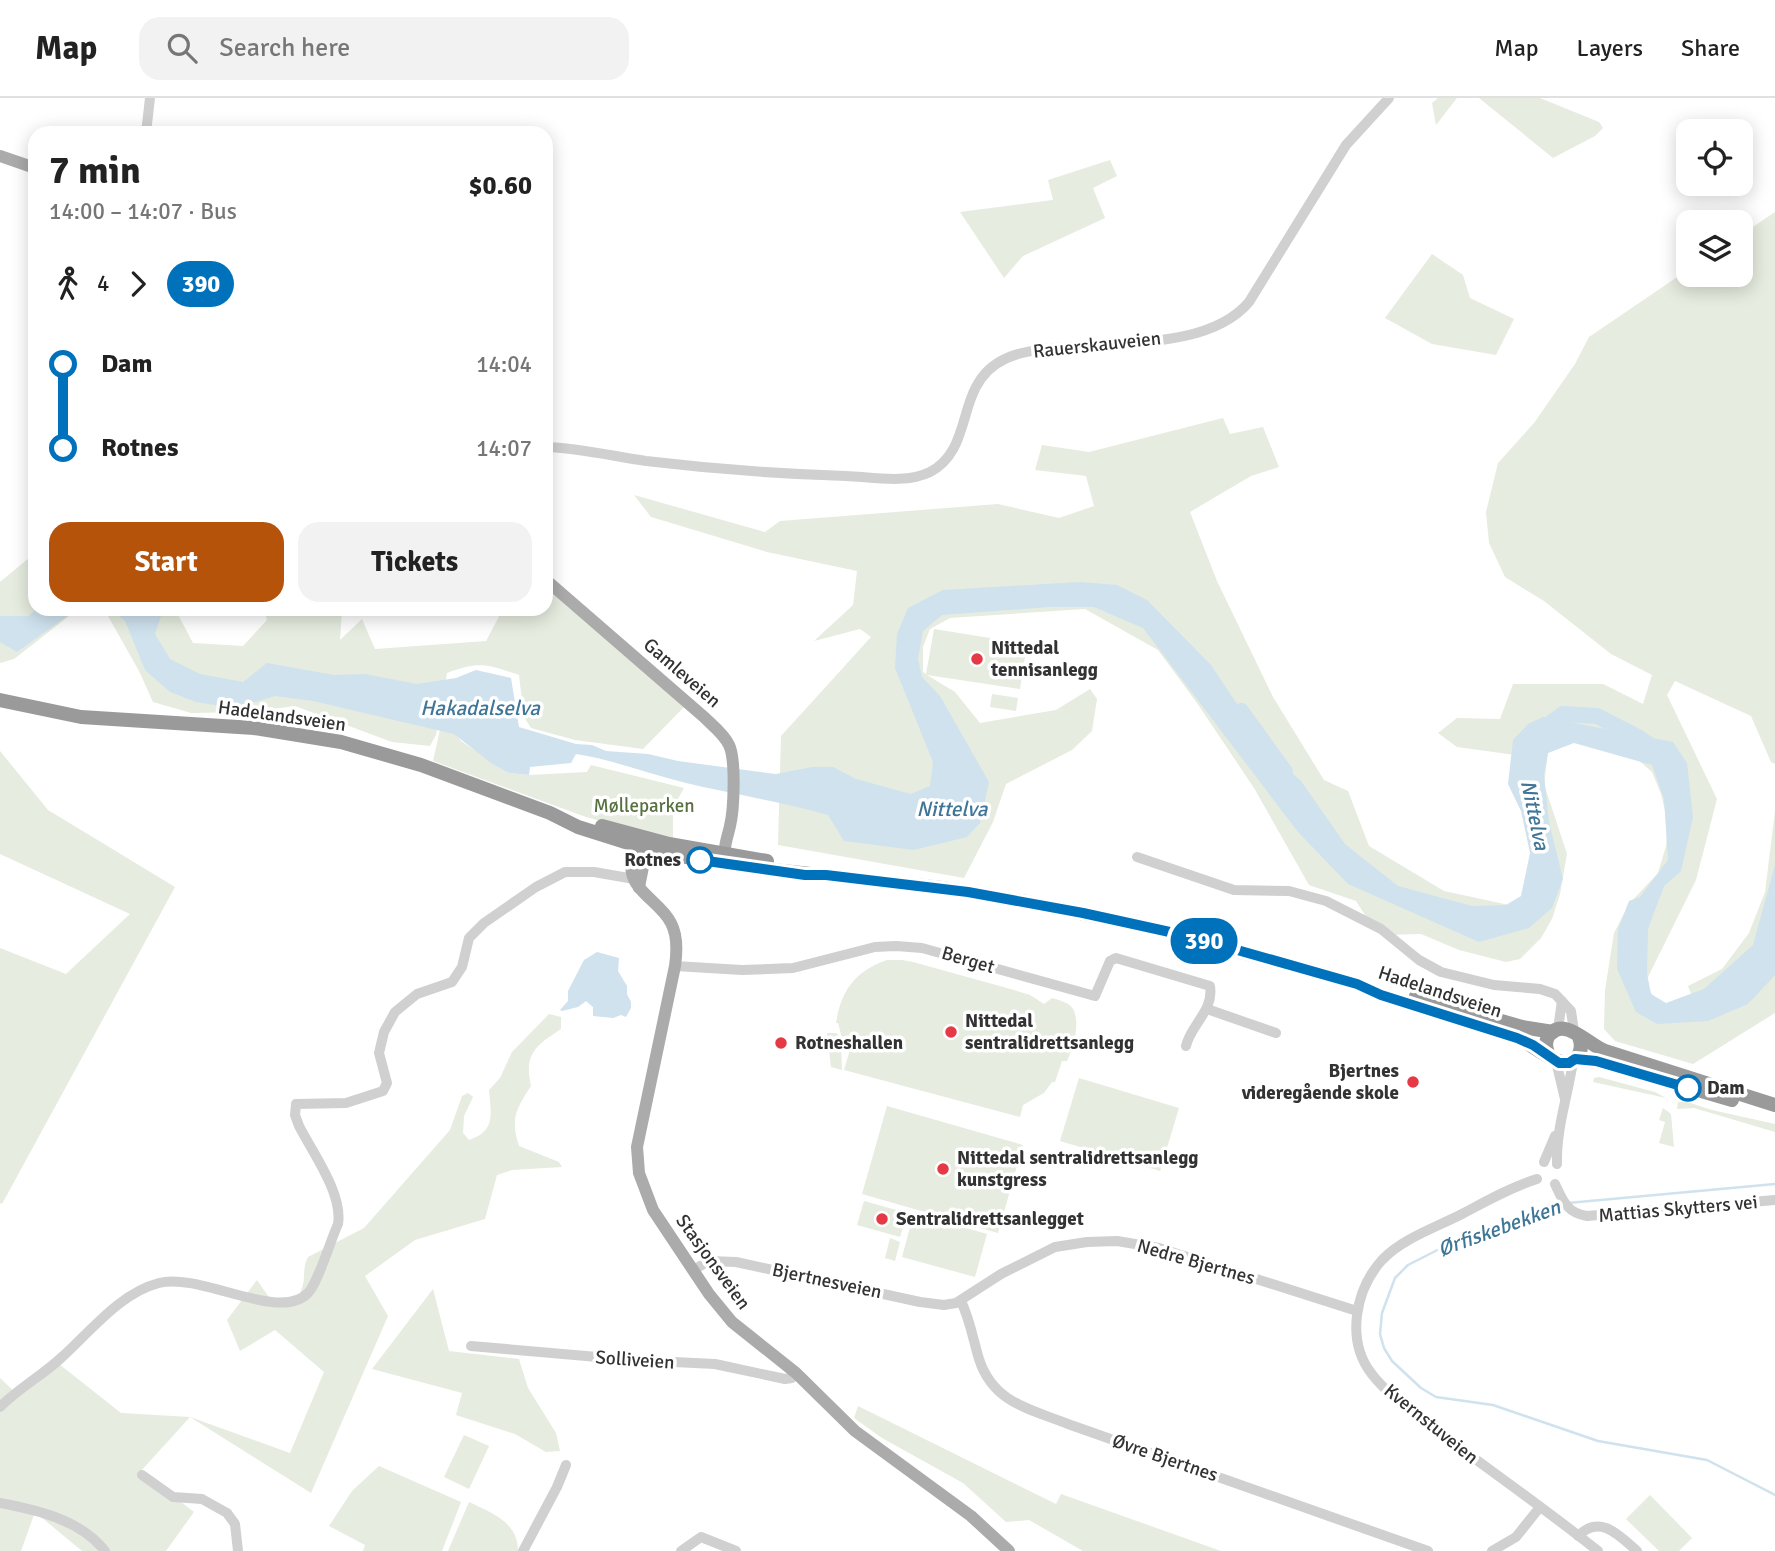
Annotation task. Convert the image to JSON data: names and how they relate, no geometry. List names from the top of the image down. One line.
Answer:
{"streets":{"highway":["Hadelandsveien"],"main road":["Gamleveien","Stasjonsveien"],"street":["Rauerskauveien","Berget","Mattias Skytters vei","Nedre Bjertnes","Bjertnesveien","Solliveien","Kvernstuveien","Øvre Bjertnes"]},"crossings":[["Gamleveien","Hadelandsveien"],["Berget","Stasjonsveien"],["Stasjonsveien","Bjertnesveien"],["Stasjonsveien","Solliveien"],["Nedre Bjertnes","Bjertnesveien"],["Nedre Bjertnes","Kvernstuveien"],["Nedre Bjertnes","Øvre Bjertnes"],["Bjertnesveien","Øvre Bjertnes"]],"water":["Hakadalselva","Nittelva","Ørfiskebekken"],"parks":["Mølleparken"],"places":["Nittedal tennisanlegg","Rotnes","Nittedal sentralidrettsanlegg","Rotneshallen","Bjertnes videregående skole","Dam","Nittedal sentralidrettsanlegg kunstgress","Sentralidrettsanlegget"],"lines":["bus line 390"],"page":{"header":"Map","search":"Search here","nav":["Map","Layers","Share"],"on_map":"390","heading":["7 min","14:00 – 14:07 · Bus","$0.60"],"legs":["4","390"],"list":[{"name":"Dam","value":"14:04"},{"name":"Rotnes","value":"14:07"}],"buttons":["Start","Tickets"]}}
